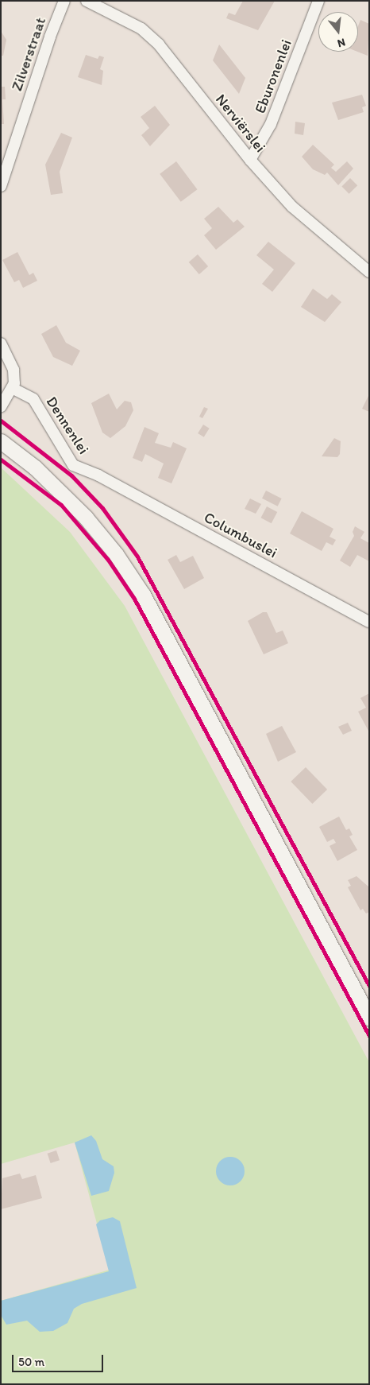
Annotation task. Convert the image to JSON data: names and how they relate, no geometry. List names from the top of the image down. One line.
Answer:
{"streets":{"street":["Zilverstraat","Eburonenlei","Nerviërslei","Dennenlei","Columbuslei"]},"crossings":[["Eburonenlei","Nerviërslei"],["Dennenlei","Columbuslei"]],"scale_bar":"50 m","north":"bottom"}
